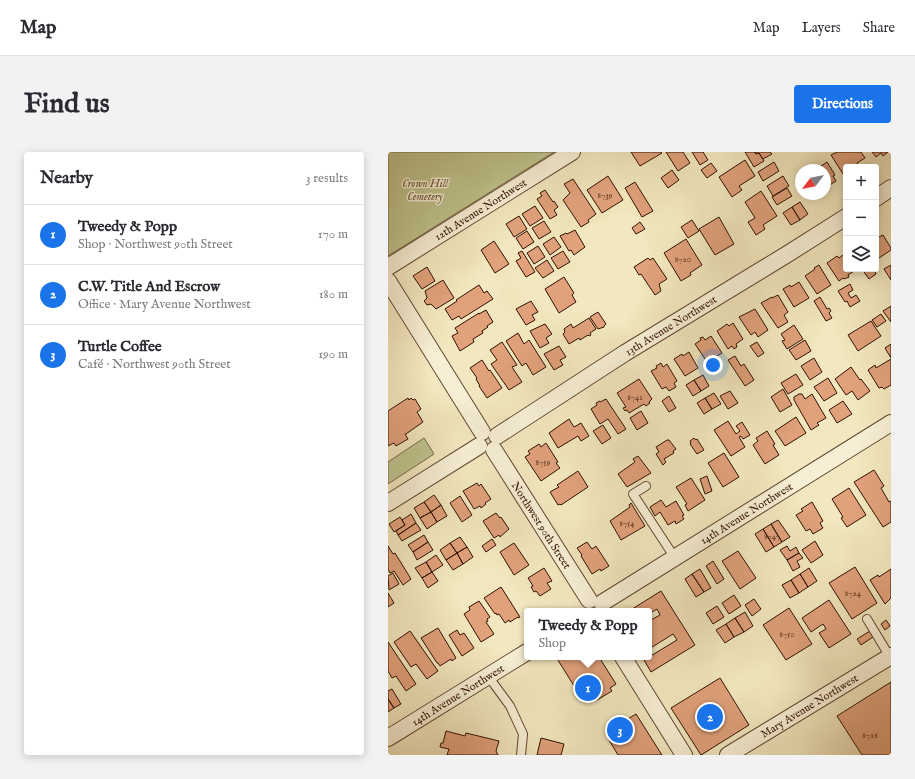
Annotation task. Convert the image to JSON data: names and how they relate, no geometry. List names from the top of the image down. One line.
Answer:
{"streets":{"street":["12th Avenue Northwest","13th Avenue Northwest","14th Avenue Northwest","Northwest 90th Street","Mary Avenue Northwest"]},"crossings":[["13th Avenue Northwest","Northwest 90th Street"],["14th Avenue Northwest","Northwest 90th Street"]],"parks":["Crown Hill Cemetery"],"house_numbers":["8739","8720","8741","8759","8754","8747","8724","8750","8728"],"north":"bottom left","page":{"header":"Map","nav":["Map","Layers","Share"],"buttons":"Directions","title":"Find us","heading":["Nearby","3 results"],"map_buttons":["+","−"],"list":[{"mark":"1","name":"Tweedy & Popp","note":"Shop · Northwest 90th Street","value":"170 m"},{"mark":"2","name":"C.W. Title And Escrow","note":"Office · Mary Avenue Northwest","value":"180 m"},{"mark":"3","name":"Turtle Coffee","note":"Café · Northwest 90th Street","value":"190 m"}],"popup":["Tweedy & Popp","Shop"],"pins":["1","2","3"]}}
